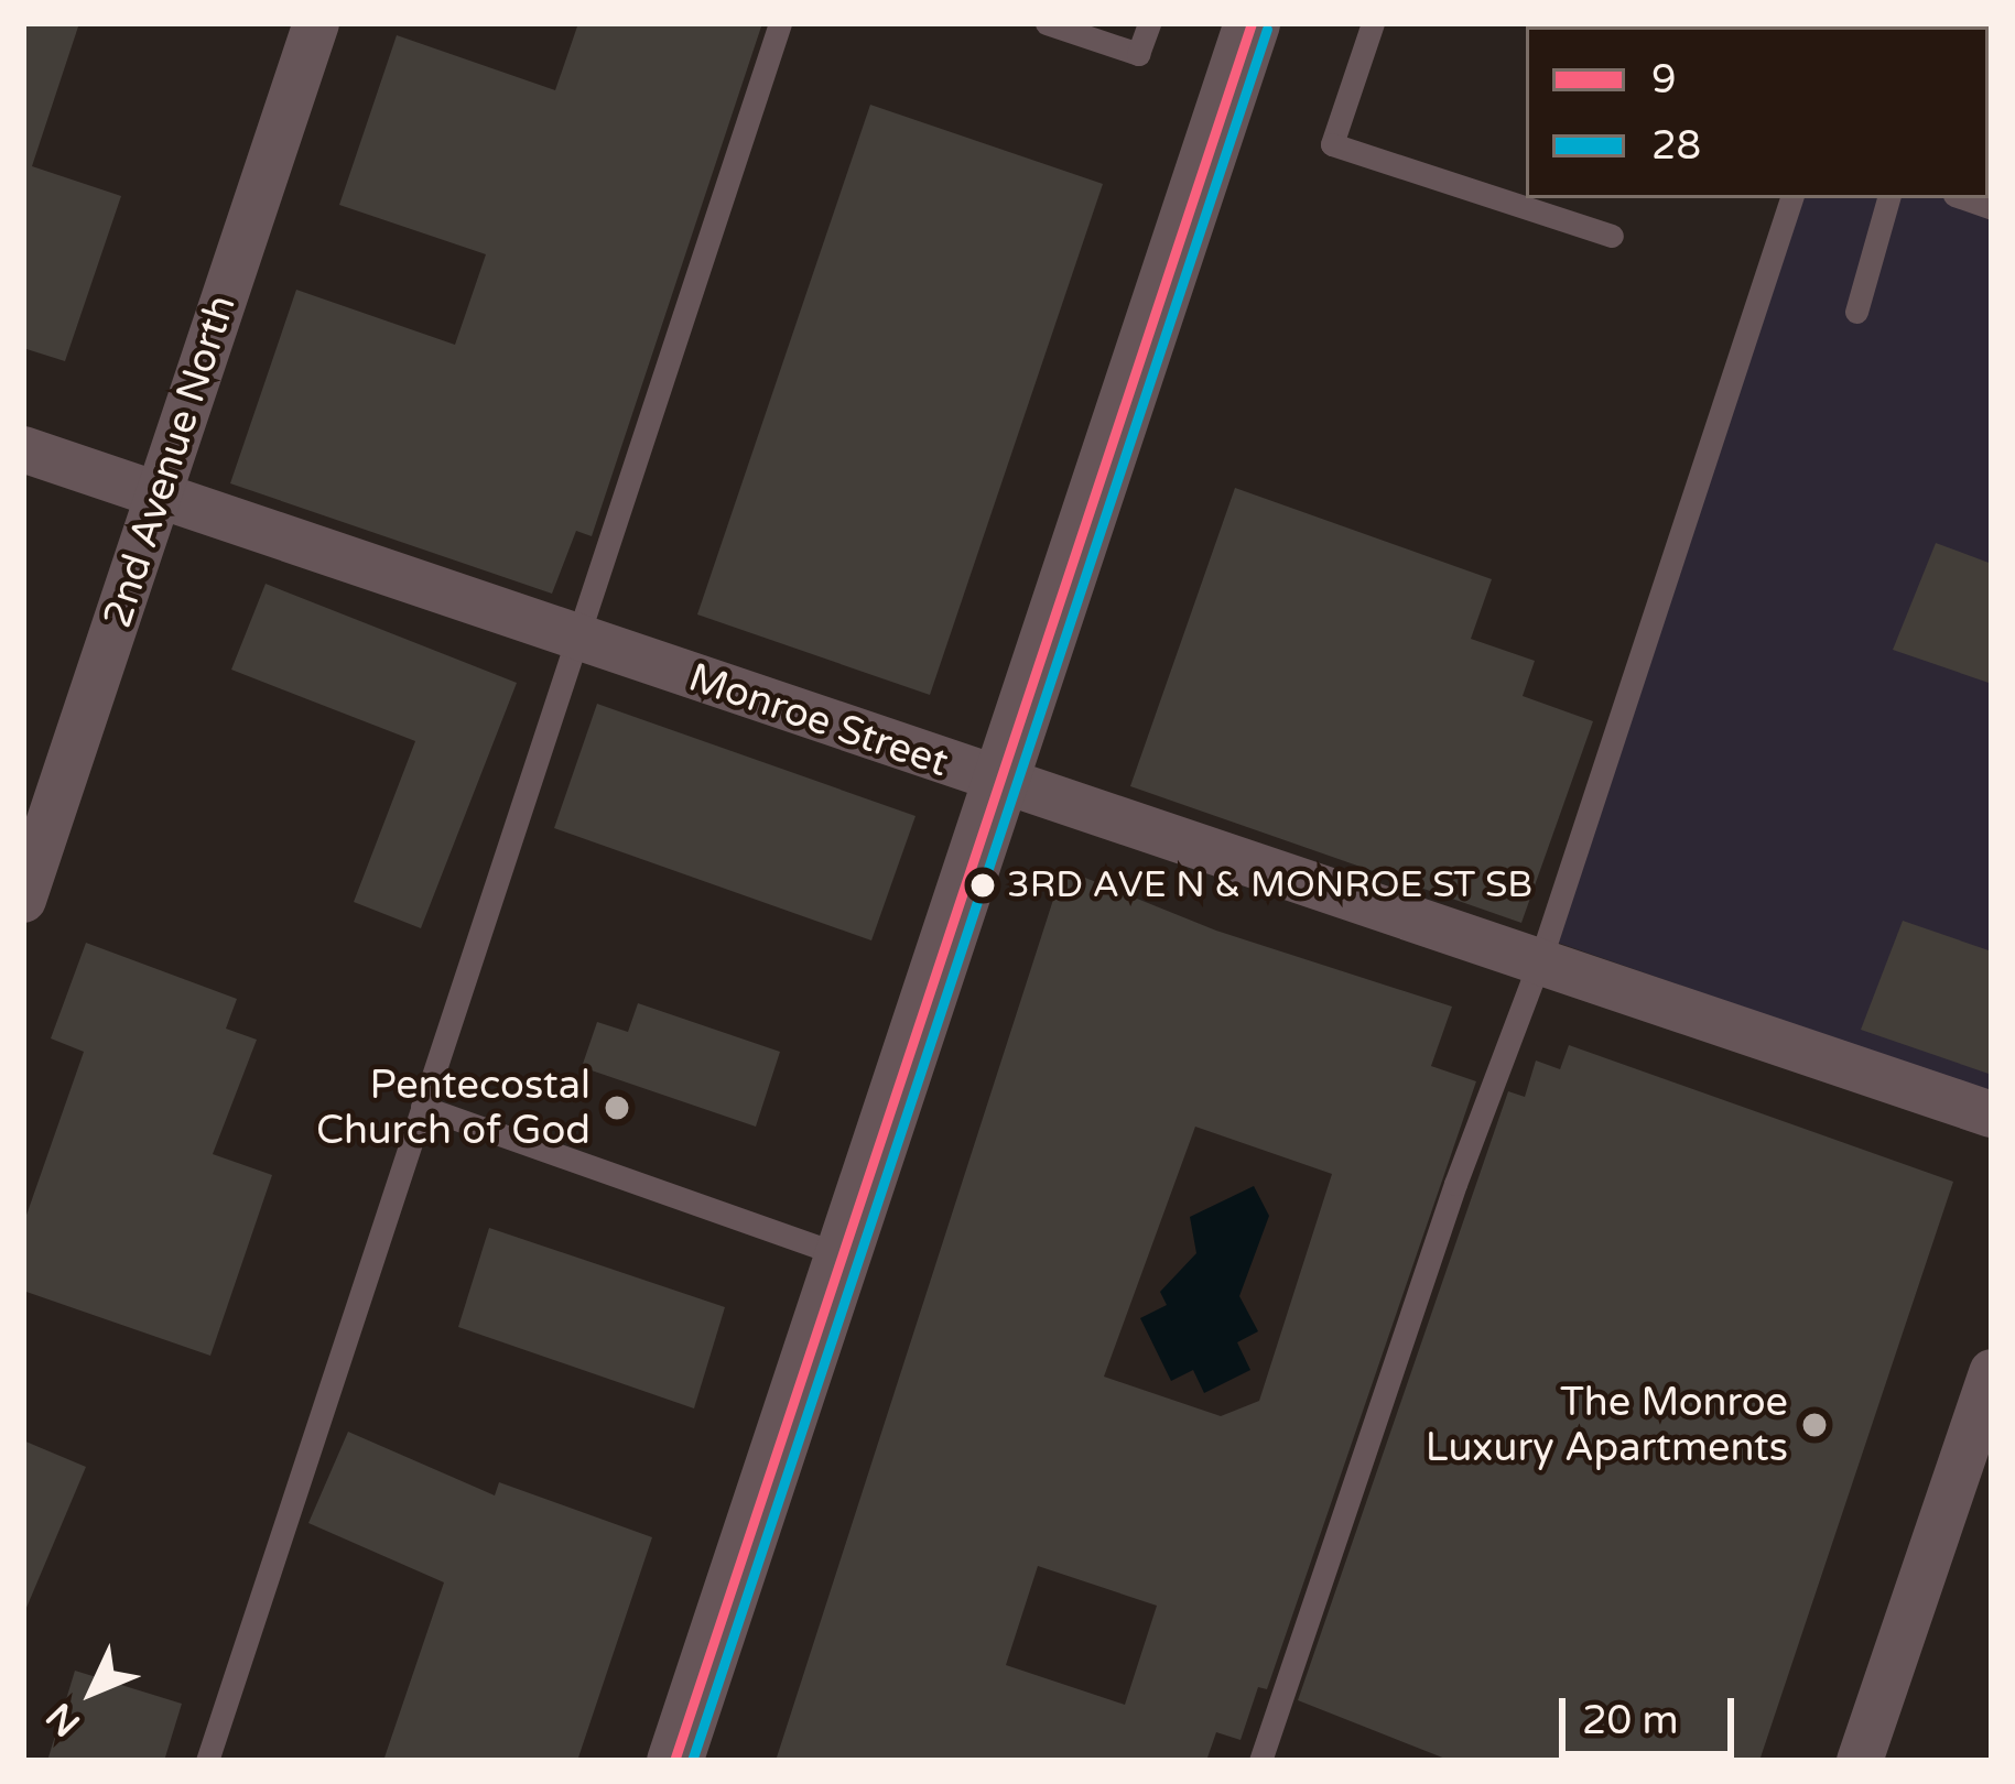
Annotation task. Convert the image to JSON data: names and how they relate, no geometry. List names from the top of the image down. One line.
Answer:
{"streets":{"street":["2nd Avenue North","Monroe Street"]},"crossings":[["2nd Avenue North","Monroe Street"]],"places":["3RD AVE N & MONROE ST SB","Pentecostal Church of God","The Monroe Luxury Apartments"],"lines":["transit line 9","transit line 28"],"legend":["9","28"],"scale_bar":"20 m","north":"bottom left"}
